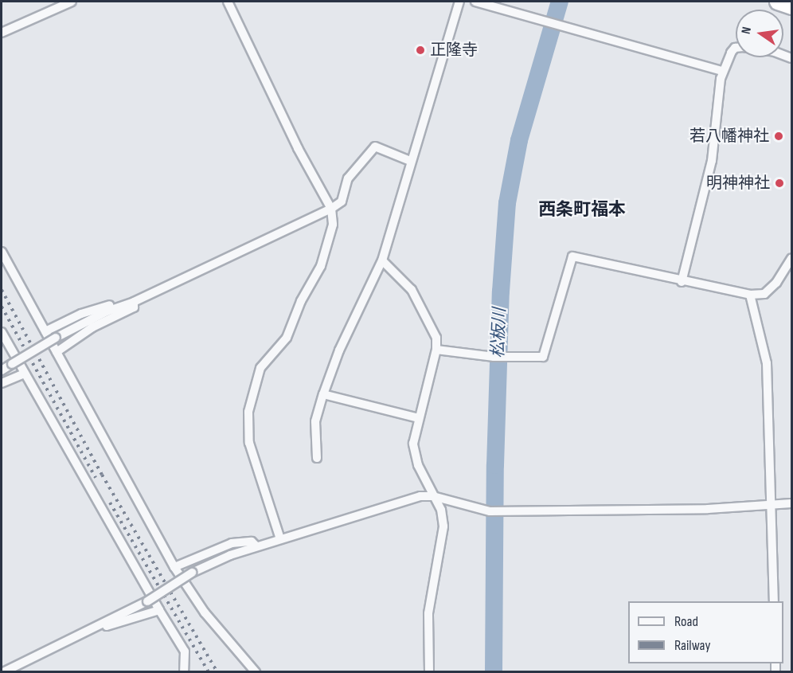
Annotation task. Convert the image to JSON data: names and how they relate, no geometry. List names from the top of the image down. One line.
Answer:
{"districts":["西条町福本"],"water":["松板川"],"places":["正隆寺","若八幡神社","明神神社"],"legend":["Road","Railway"],"north":"left"}
